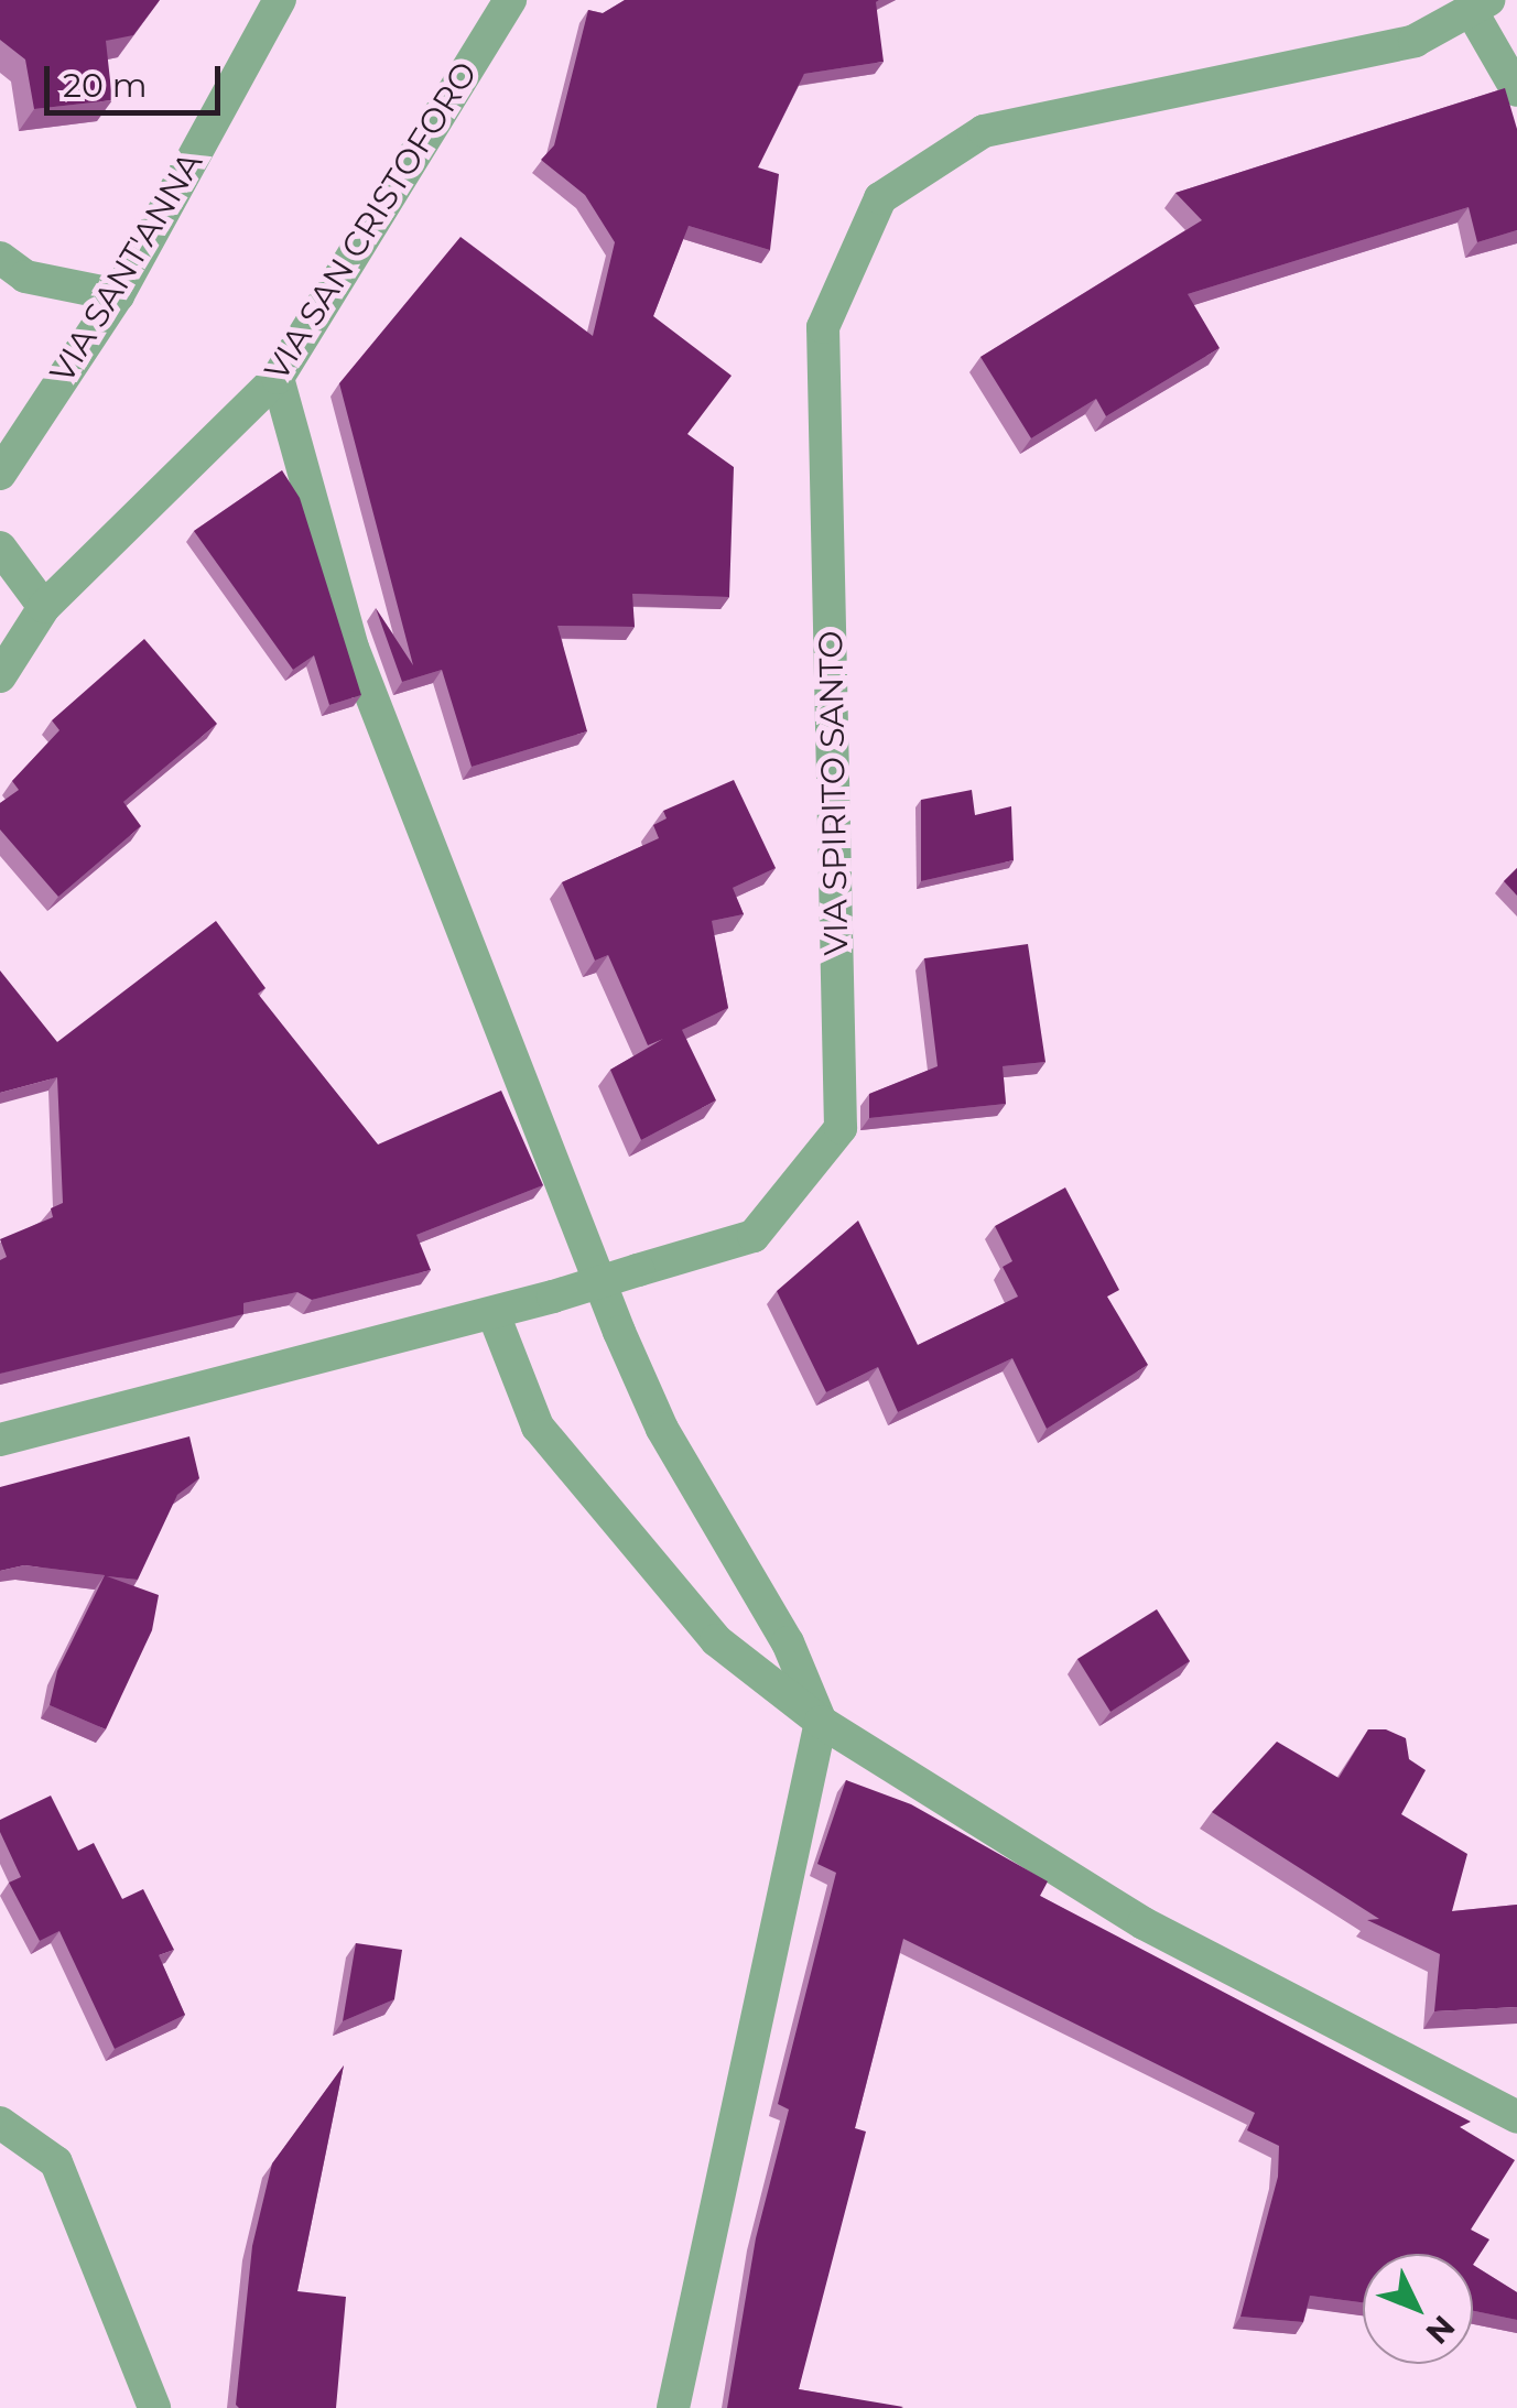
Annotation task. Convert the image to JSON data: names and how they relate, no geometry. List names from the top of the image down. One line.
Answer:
{"streets":{"street":["VIA SAN CRISTOFORO","VIA SANT'ANNA","VIA SPIRITO SANTO"]},"scale_bar":"20 m","north":"bottom right"}
